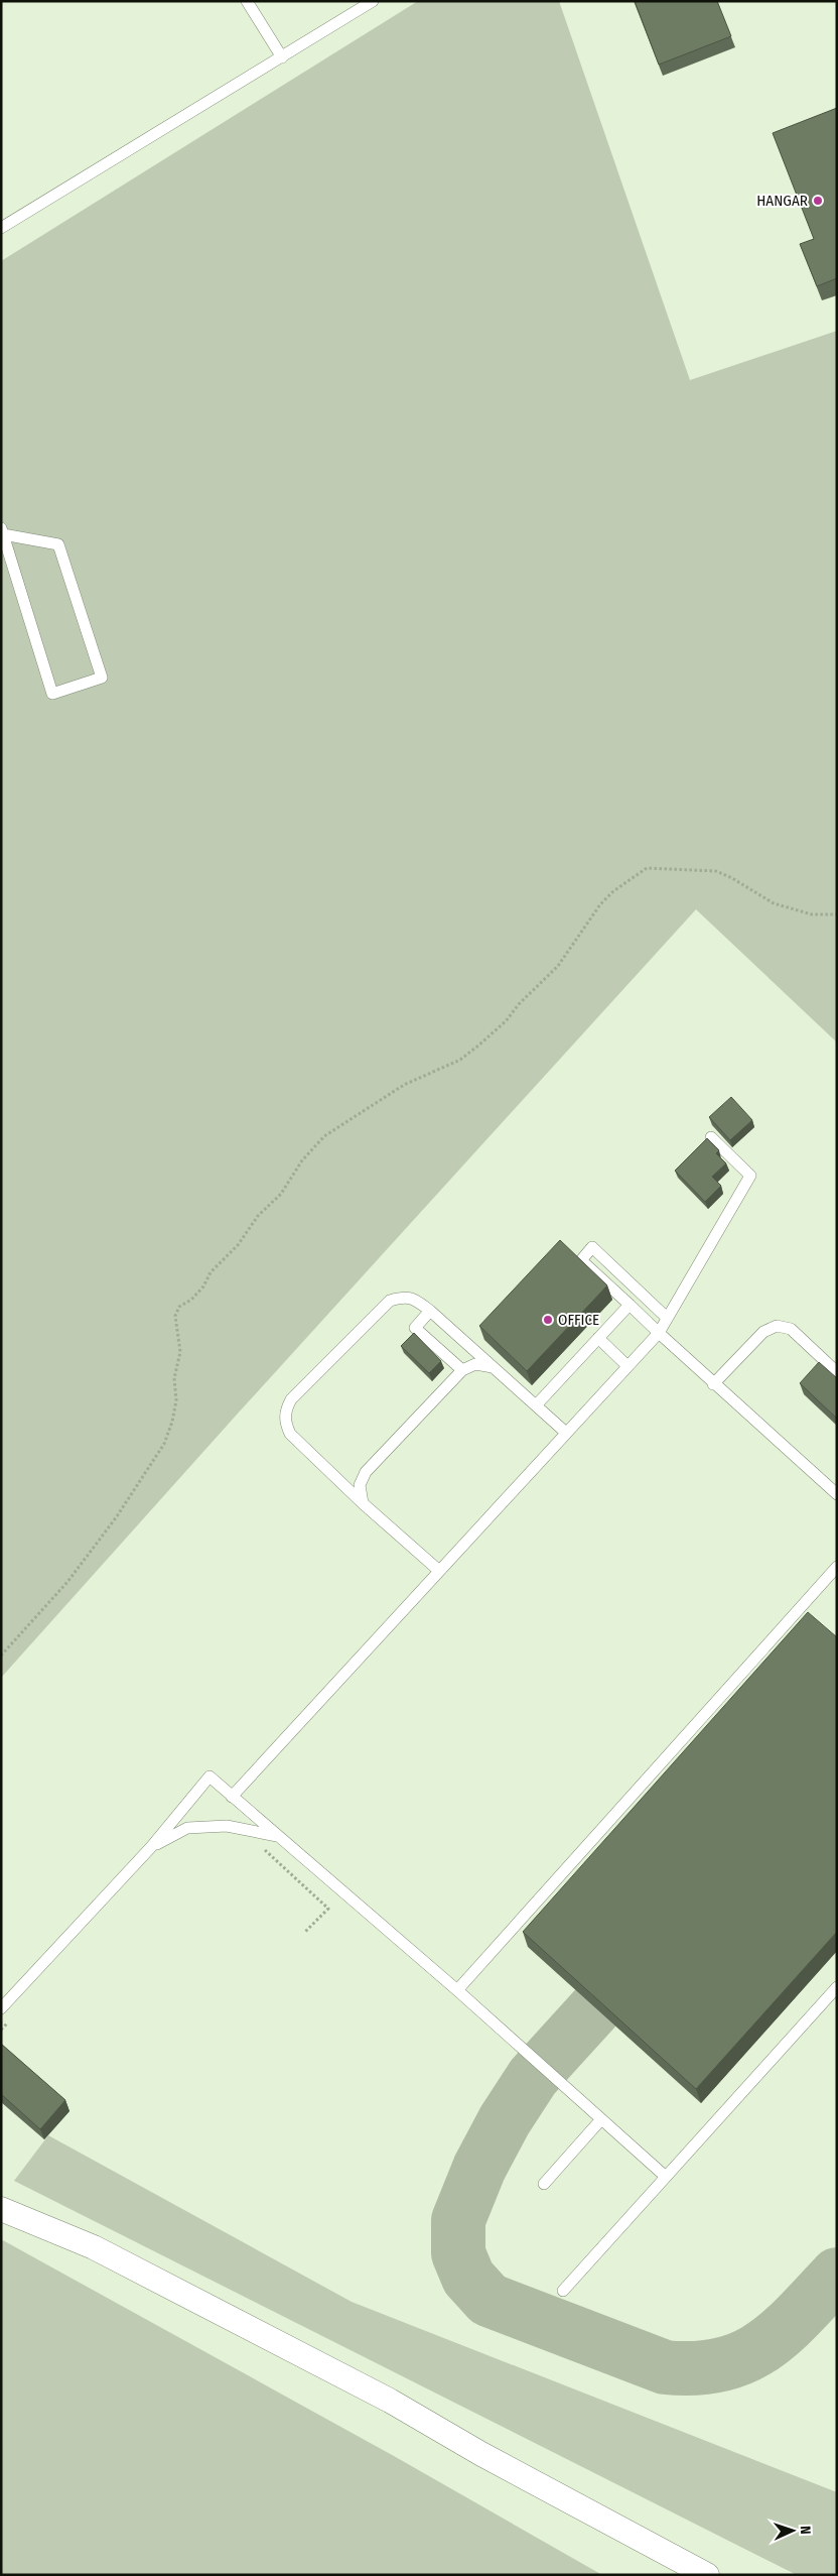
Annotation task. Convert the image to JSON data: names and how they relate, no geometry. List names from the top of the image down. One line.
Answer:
{"places":["HANGAR","OFFICE"],"north":"right"}
